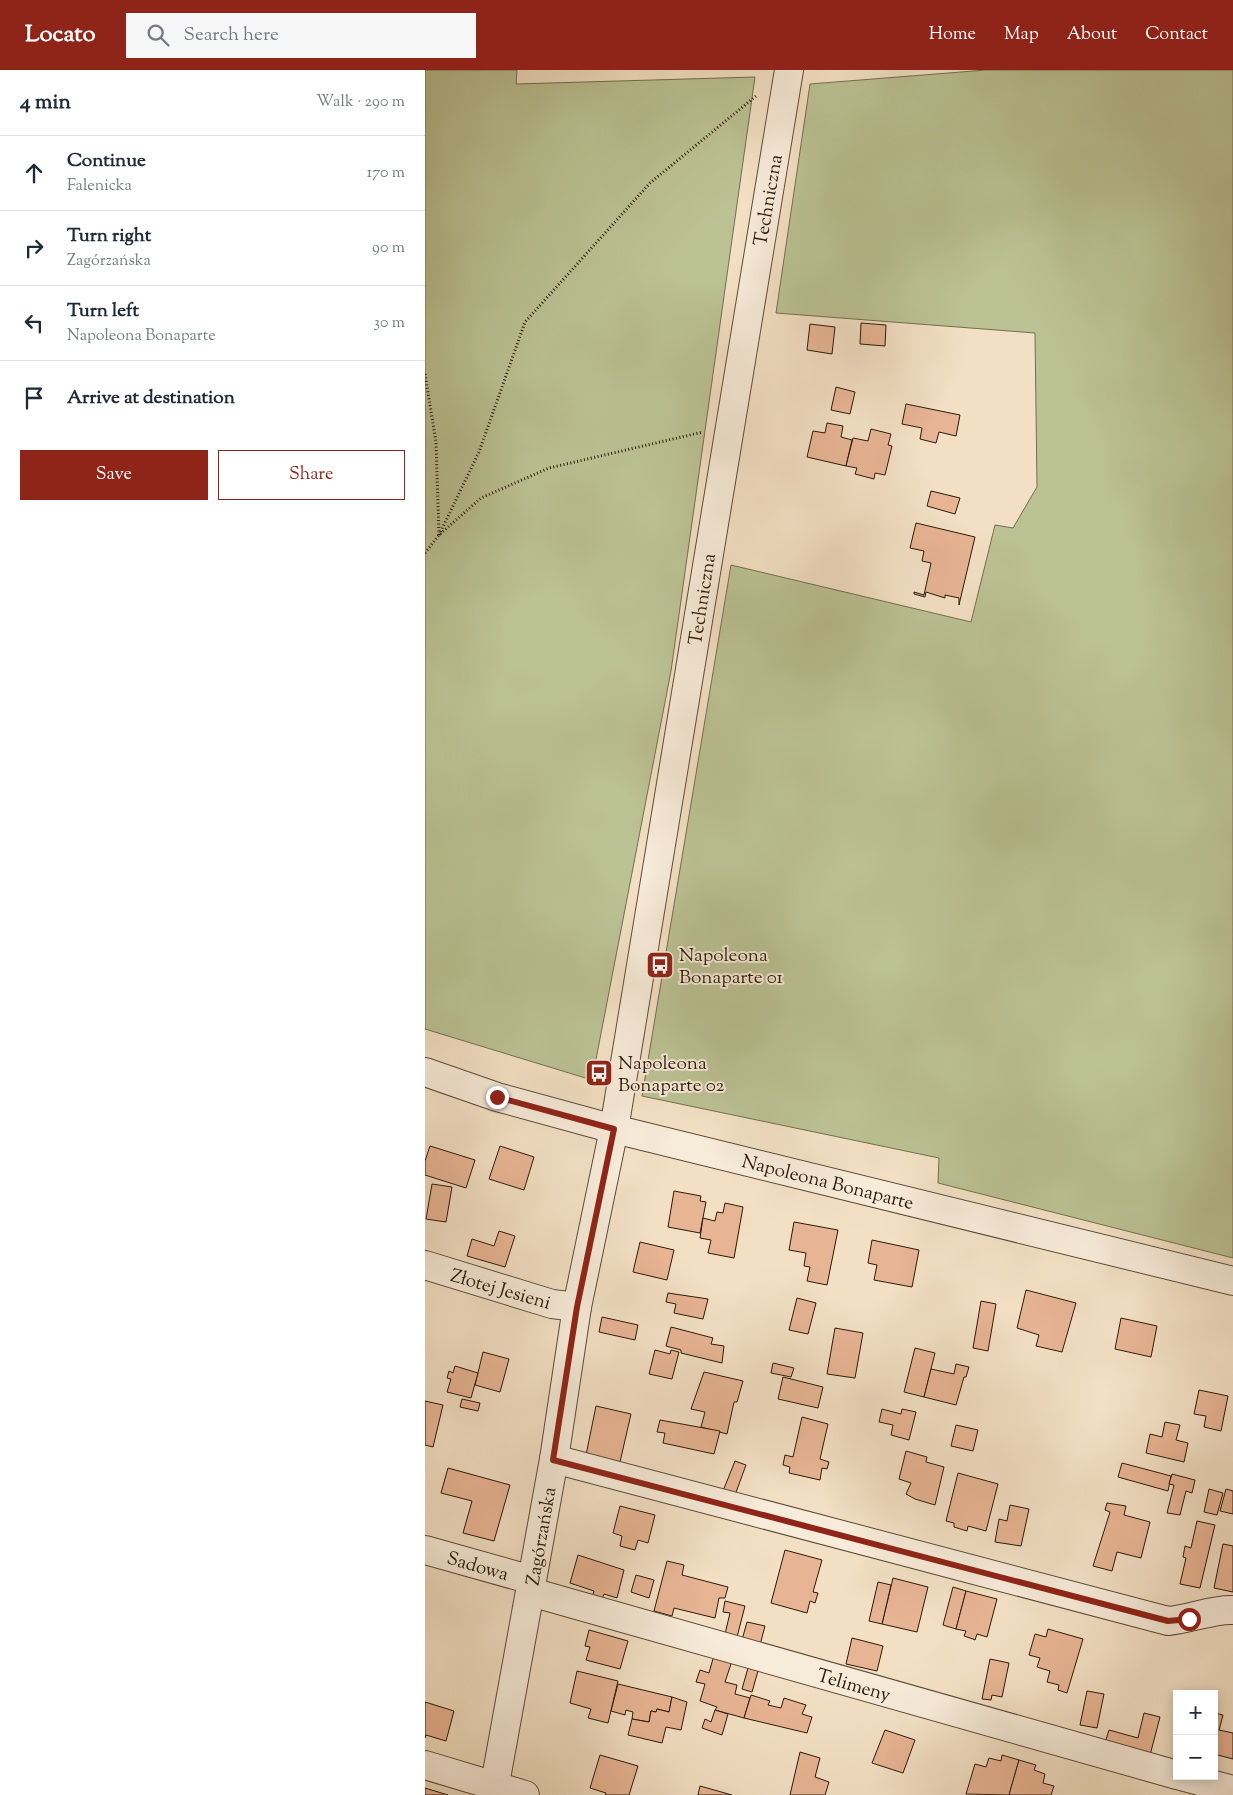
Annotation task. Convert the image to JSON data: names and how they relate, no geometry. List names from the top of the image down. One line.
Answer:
{"streets":{"street":["Techniczna","Napoleona Bonaparte","Złotej Jesieni","Zagórzańska","Sadowa","Telimeny"]},"crossings":[["Techniczna","Napoleona Bonaparte"],["Techniczna","Zagórzańska"],["Napoleona Bonaparte","Zagórzańska"],["Złotej Jesieni","Zagórzańska"],["Zagórzańska","Sadowa"],["Zagórzańska","Telimeny"],["Sadowa","Telimeny"]],"places":{"bus stop":["Napoleona Bonaparte 01","Napoleona Bonaparte 02"]},"page":{"header":"Locato","search":"Search here","nav":["Home","Map","About","Contact"],"heading":["4 min","Walk · 290 m"],"list":[["Continue","Falenicka","170 m"],["Turn right","Zagórzańska","90 m"],["Turn left","Napoleona Bonaparte","30 m"],"Arrive at destination"],"buttons":["Save","Share"],"map_buttons":["+","−"]}}
